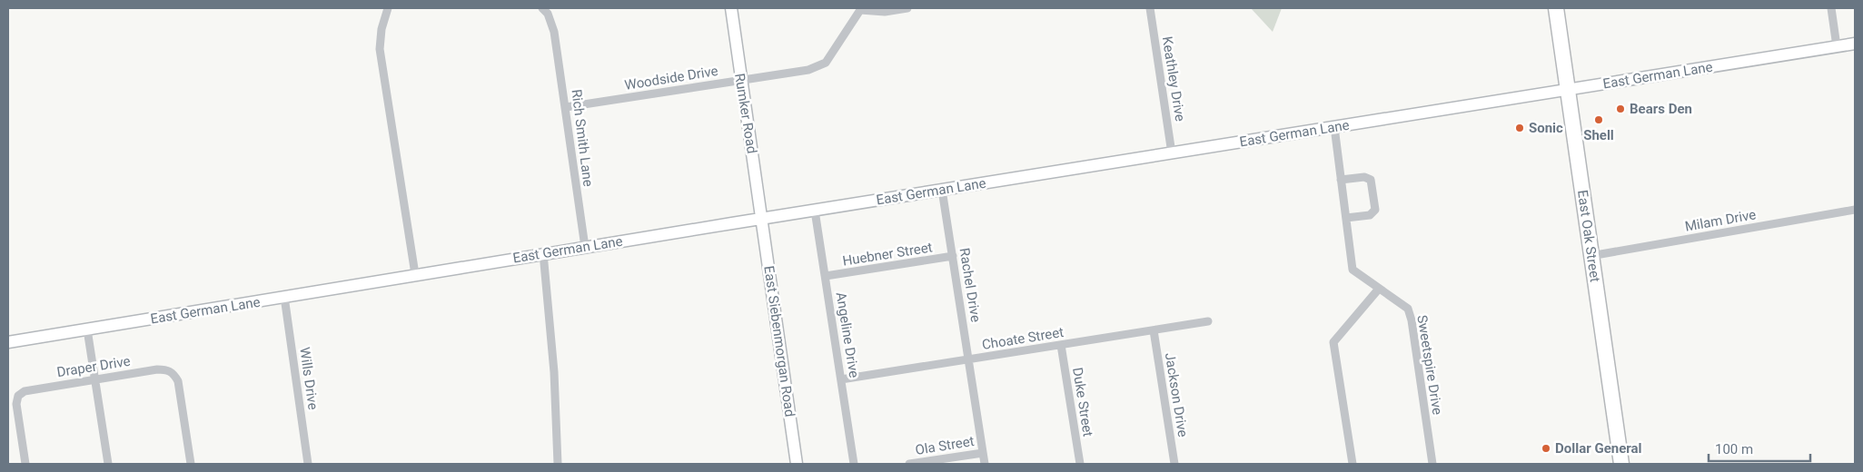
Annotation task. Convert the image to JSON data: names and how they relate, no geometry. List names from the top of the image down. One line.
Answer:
{"streets":{"highway":["East Oak Street"],"street":["East German Lane","Woodside Drive","Keathley Drive","Rumker Road","Rich Smith Lane","Milam Drive","Huebner Street","Rachel Drive","Angeline Drive","Choate Street","East Siebenmorgan Road","Sweetspire Drive","Draper Drive","Wills Drive","Jackson Drive","Duke Street","Ola Street"]},"crossings":[["East German Lane","Keathley Drive"],["East German Lane","Rumker Road"],["East German Lane","Rich Smith Lane"],["East German Lane","East Oak Street"],["East German Lane","Rachel Drive"],["East German Lane","Angeline Drive"],["East German Lane","East Siebenmorgan Road"],["East German Lane","Wills Drive"],["Woodside Drive","Rumker Road"],["Woodside Drive","Rich Smith Lane"],["Rumker Road","East Siebenmorgan Road"],["Milam Drive","East Oak Street"],["Huebner Street","Rachel Drive"],["Huebner Street","Angeline Drive"],["Rachel Drive","Choate Street"],["Rachel Drive","Ola Street"],["Angeline Drive","Choate Street"],["Choate Street","Jackson Drive"],["Choate Street","Duke Street"]],"places":["Bears Den","Shell","Sonic","Dollar General"],"scale_bar":"100 m"}
